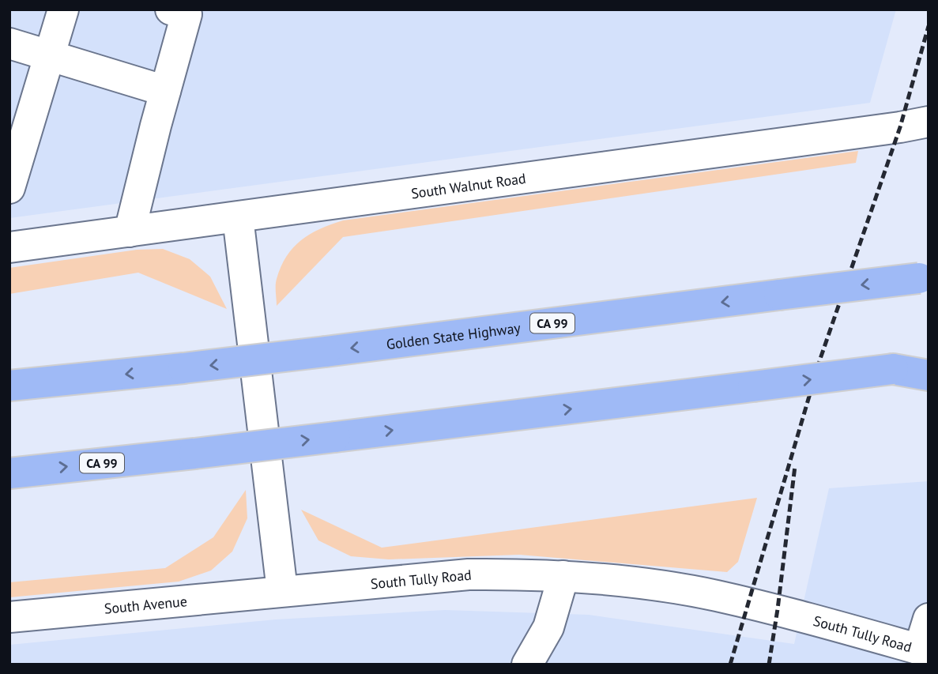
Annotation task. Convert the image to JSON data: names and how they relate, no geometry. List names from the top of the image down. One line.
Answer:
{"streets":{"highway":["CA 99","Golden State Highway"],"street":["South Walnut Road","South Tully Road","South Avenue"]},"crossings":[["South Tully Road","South Avenue"]]}
